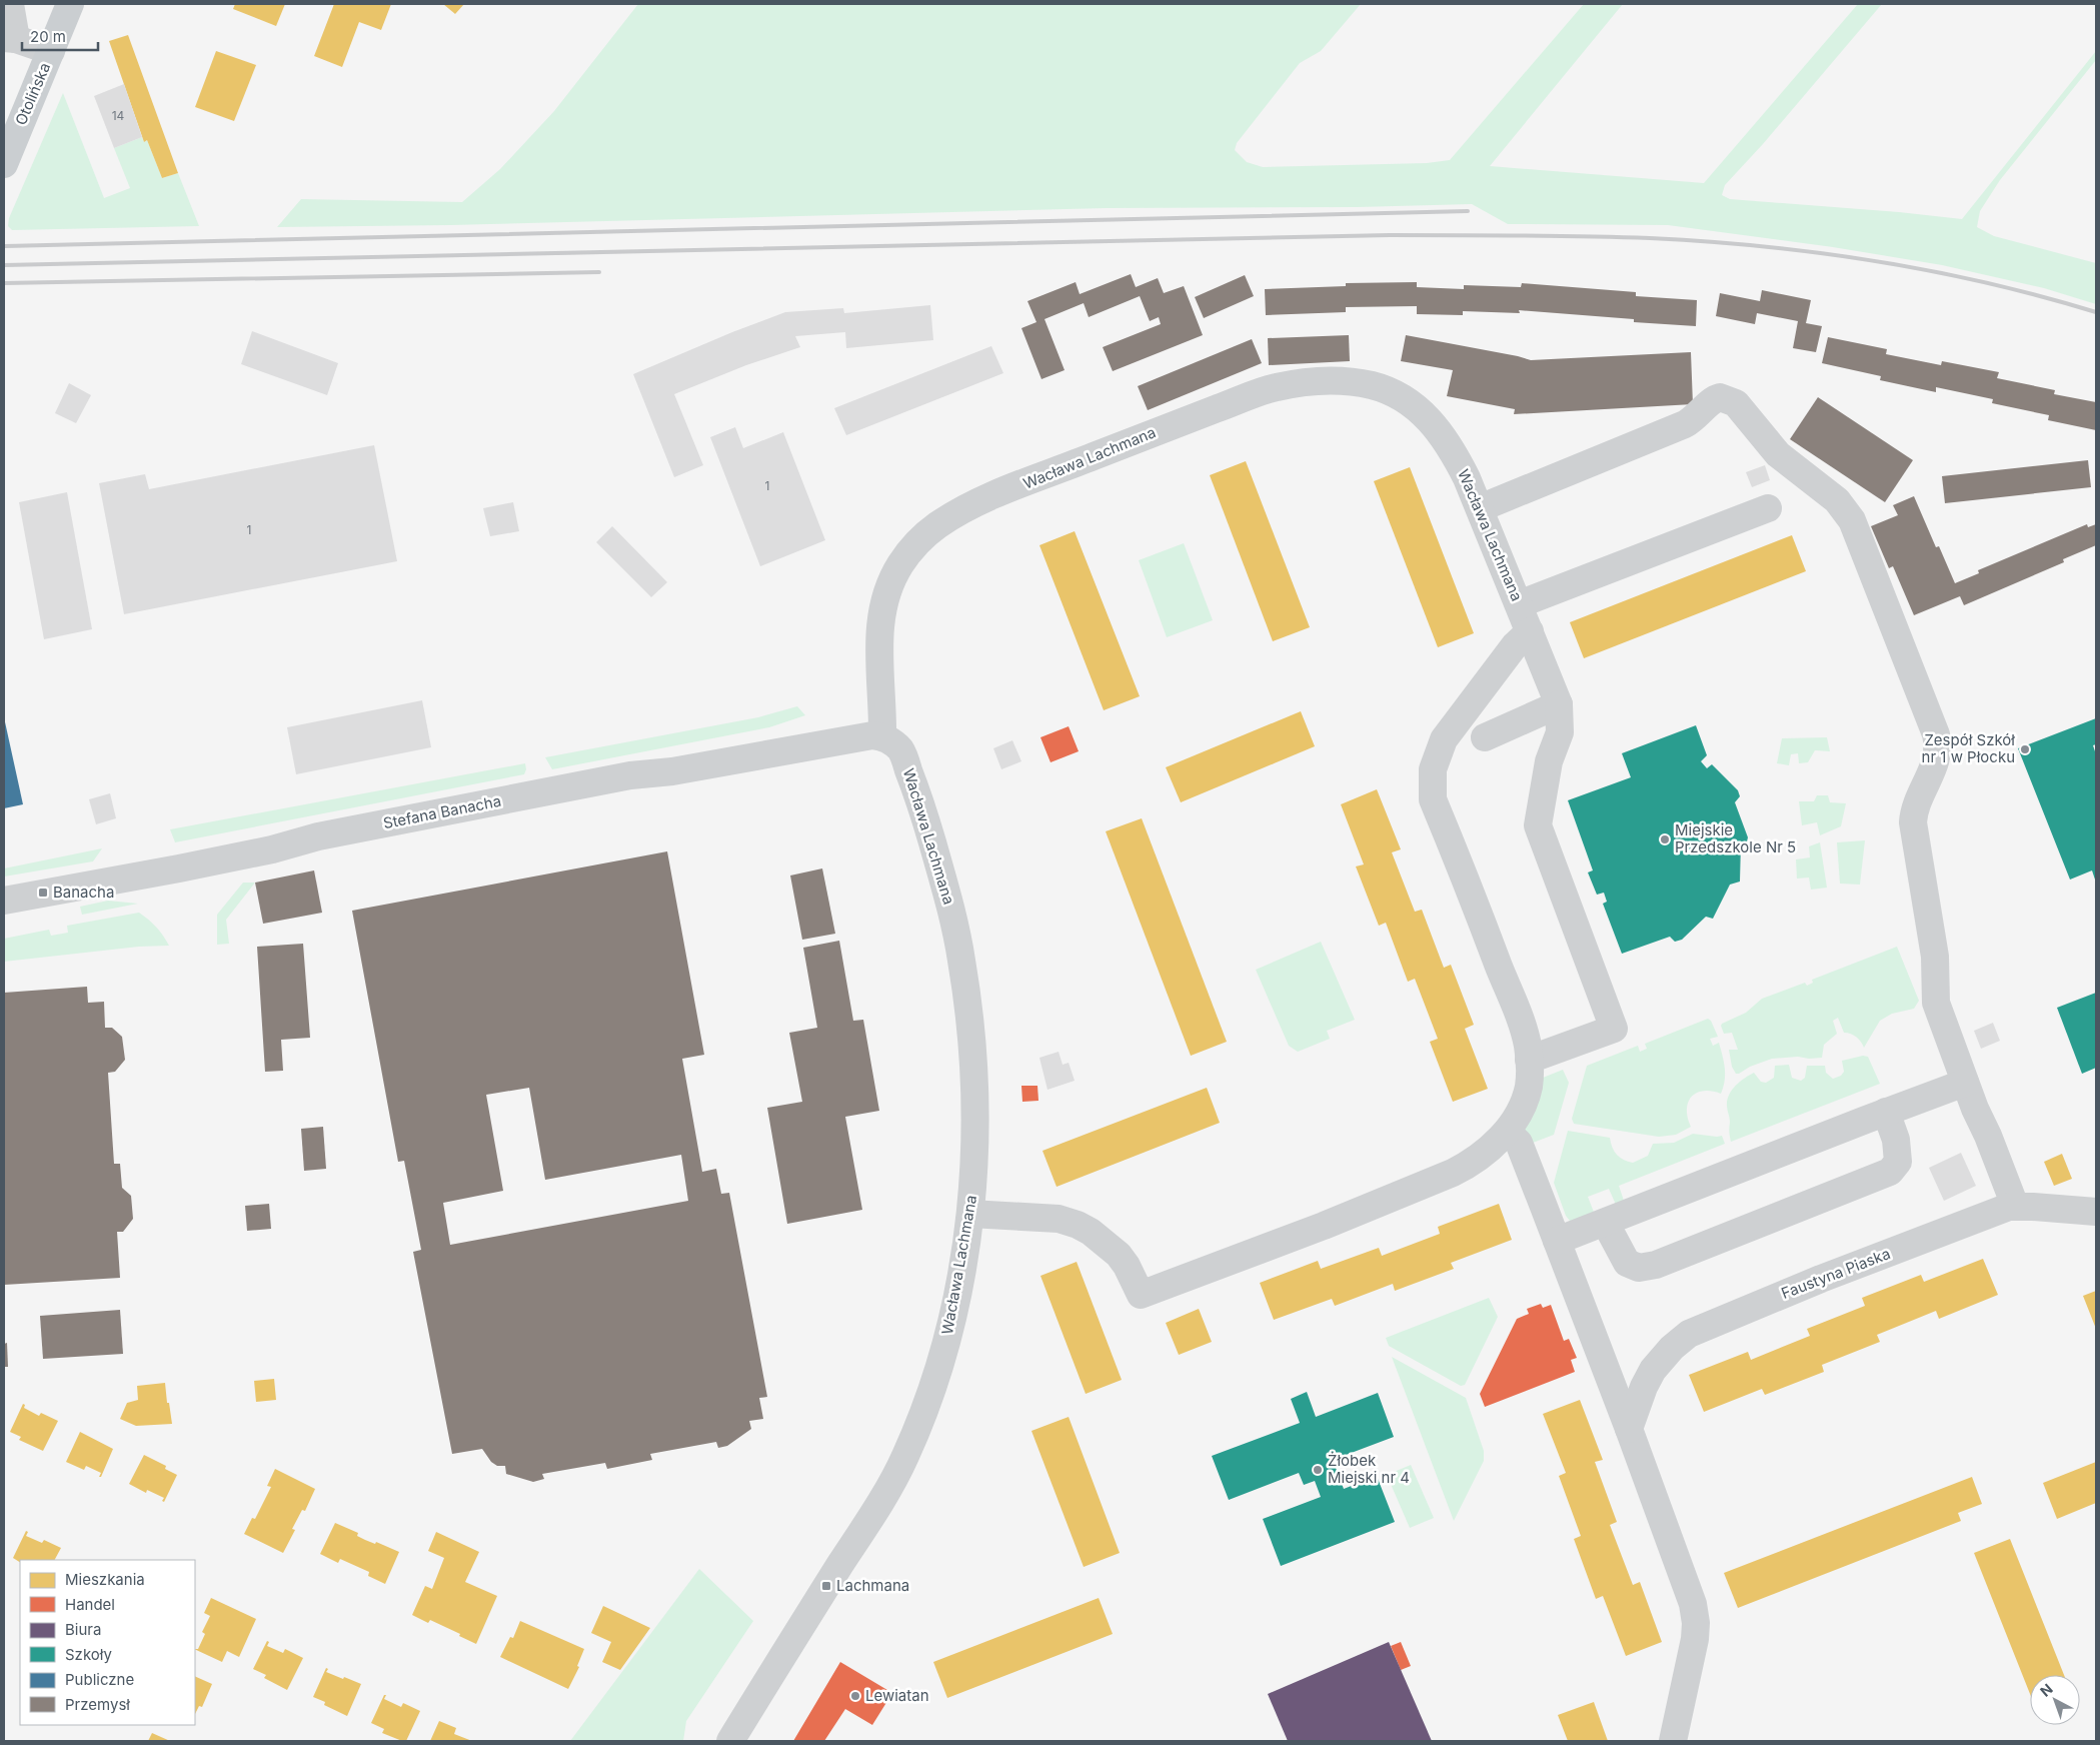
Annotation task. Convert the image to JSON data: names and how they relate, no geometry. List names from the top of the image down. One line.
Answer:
{"streets":{"main road":["Otolińska"],"street":["Wacława Lachmana","Stefana Banacha","Faustyna Piaska"]},"crossings":[["Wacława Lachmana","Stefana Banacha"]],"places":{"other":["Zespół Szkół nr 1 w Płocku","Miejskie Przedszkole Nr 5","Żłobek Miejski nr 4","Lewiatan"],"transit":["Banacha","Lachmana"]},"house_numbers":["14","1","1"],"legend":["Mieszkania","Handel","Biura","Szkoły","Publiczne","Przemysł"],"scale_bar":"20 m","north":"top left"}
